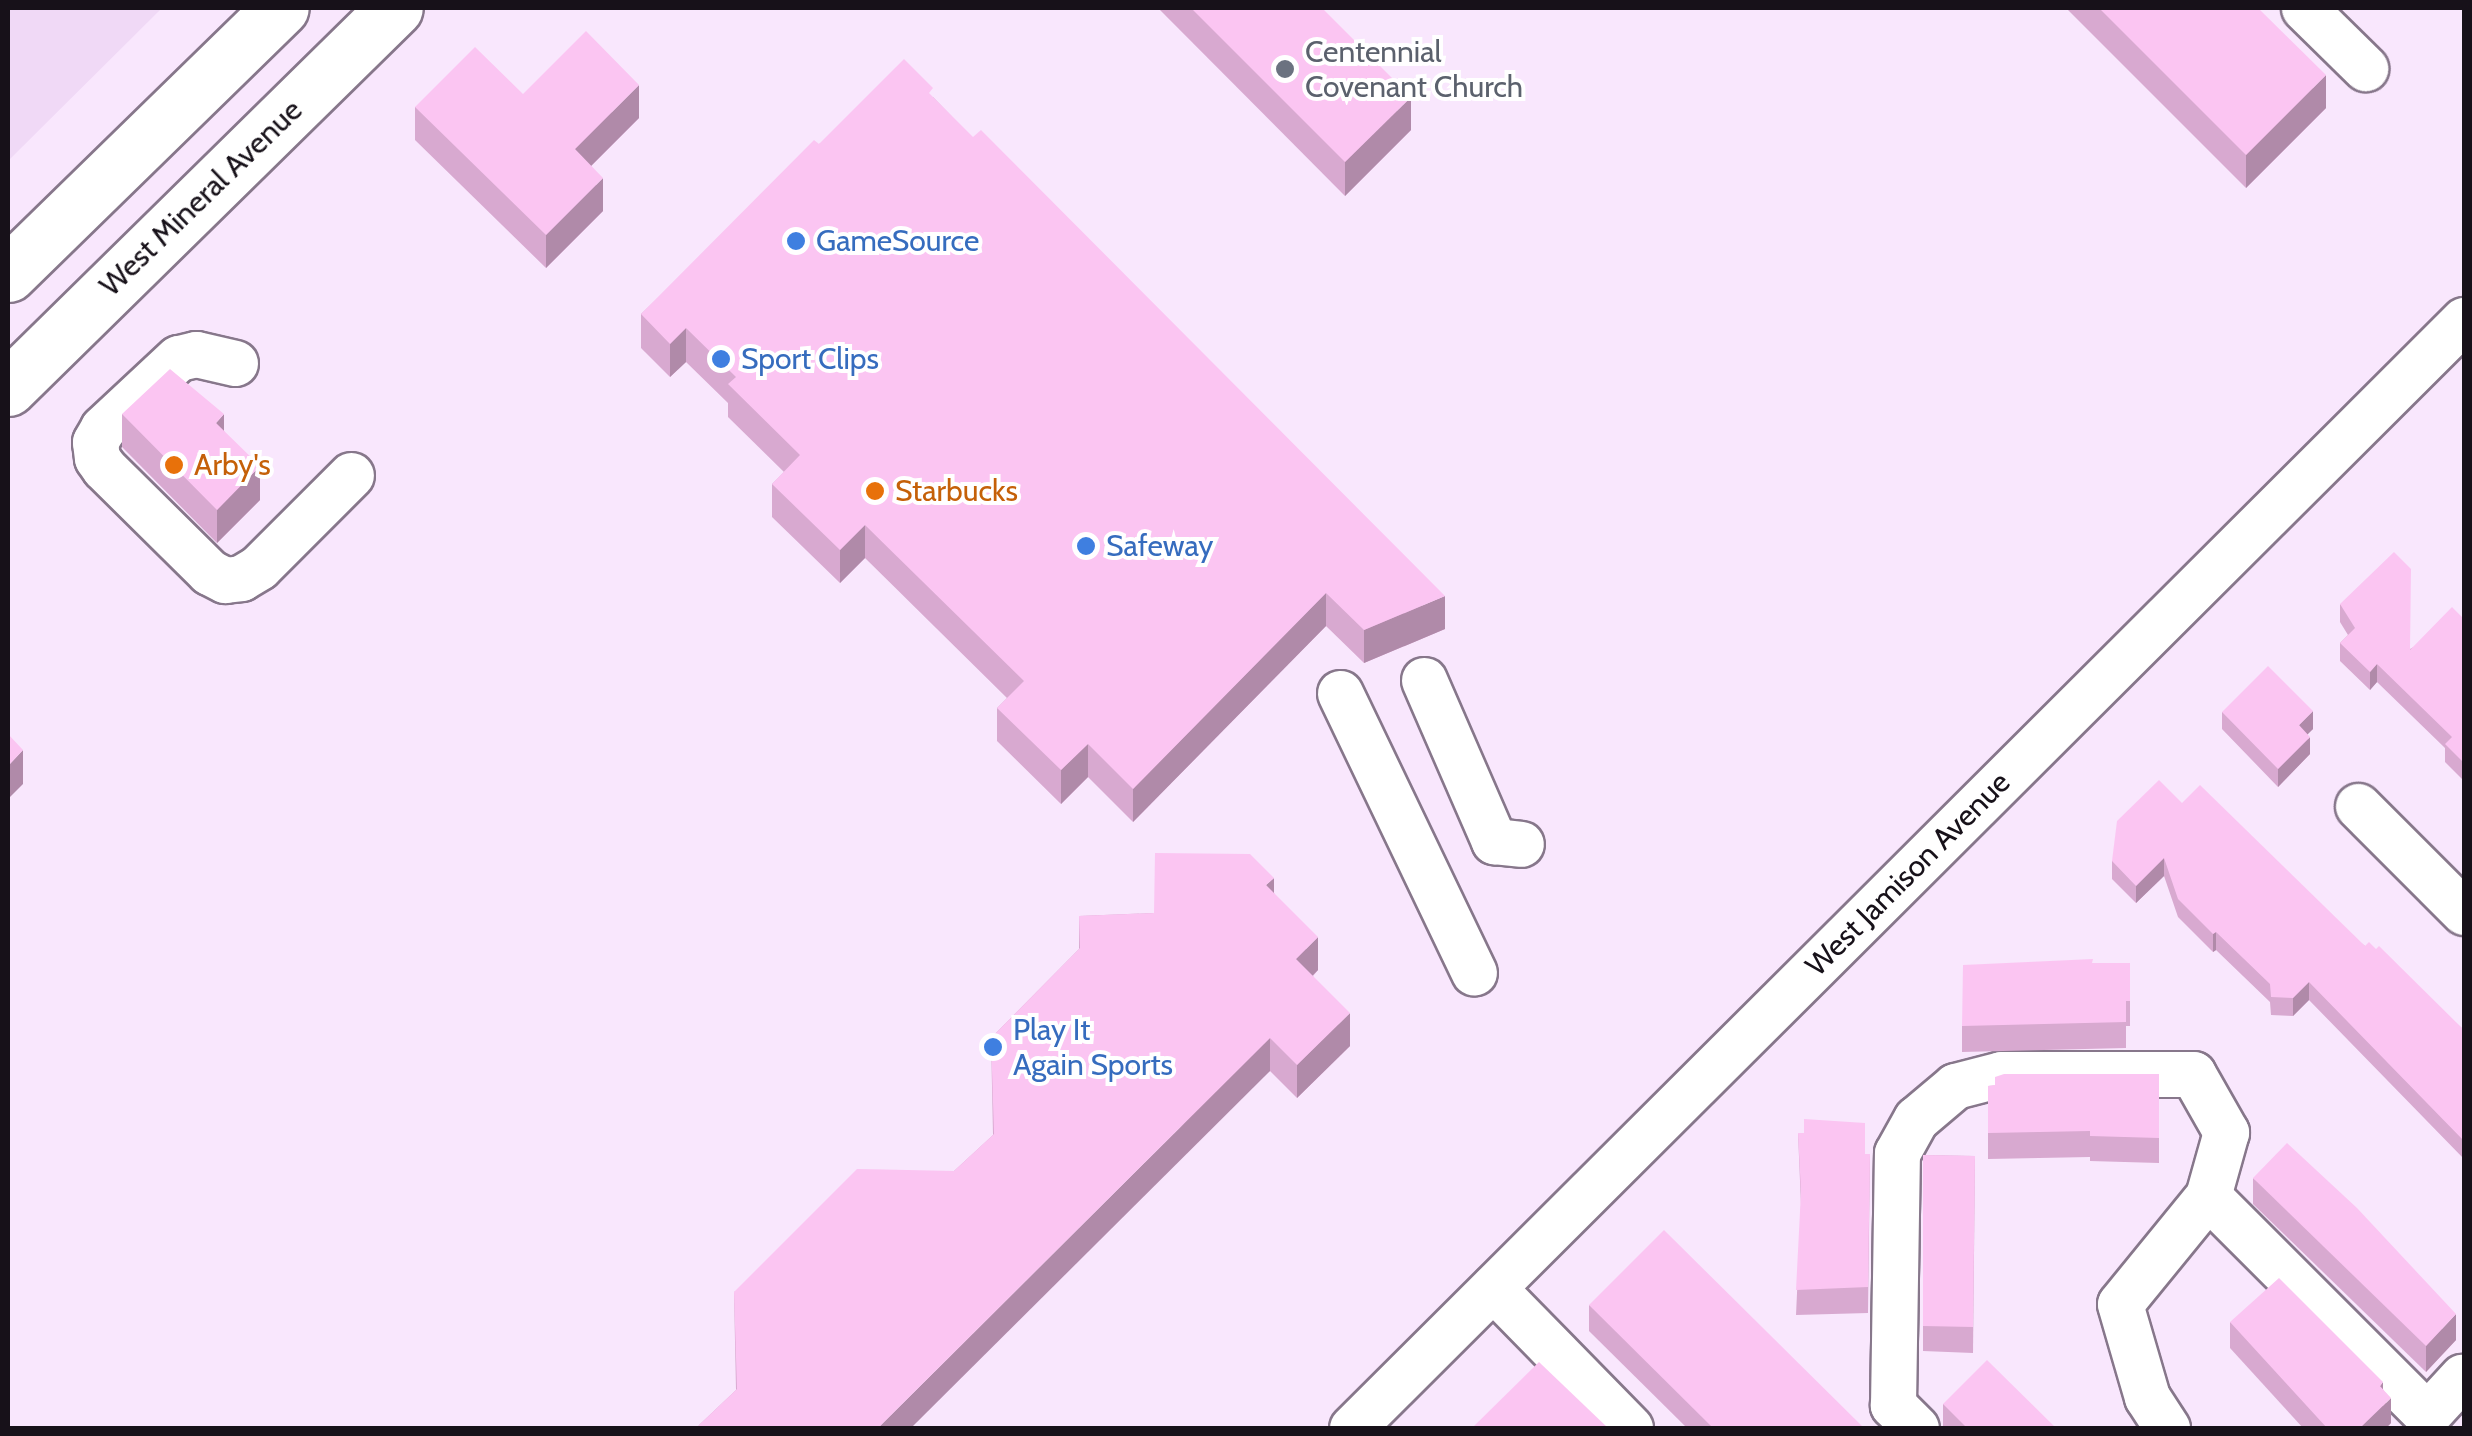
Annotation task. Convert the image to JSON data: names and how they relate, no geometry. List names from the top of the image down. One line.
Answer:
{"streets":{"main road":["West Mineral Avenue"],"street":["West Jamison Avenue"]},"places":["Centennial Covenant Church","GameSource","Sport Clips","Arby's","Starbucks","Safeway","Play It Again Sports"]}
